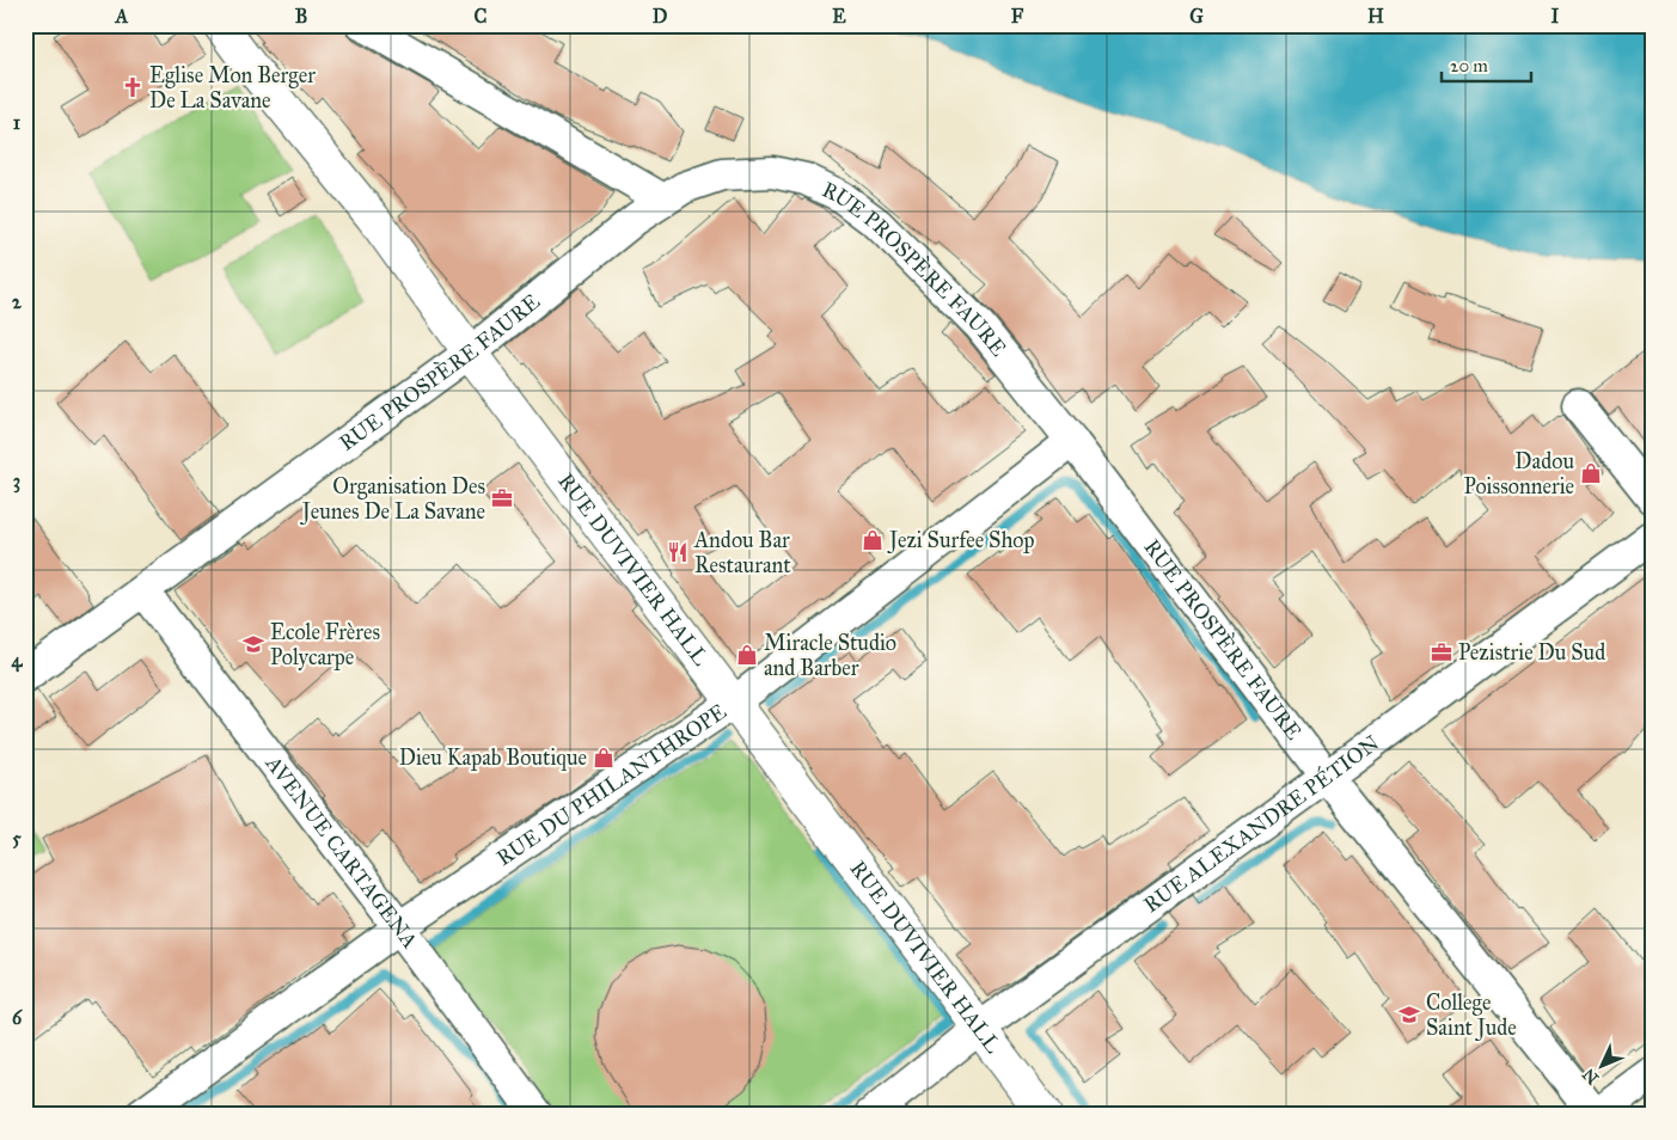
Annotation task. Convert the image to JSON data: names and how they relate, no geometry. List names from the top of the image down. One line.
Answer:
{"streets":{"street":["RUE PROSPÈRE FAURE","RUE DUVIVIER HALL","RUE DU PHILANTHROPE","RUE ALEXANDRE PÉTION","AVENUE CARTAGENA"]},"crossings":[["RUE PROSPÈRE FAURE","RUE DUVIVIER HALL"],["RUE PROSPÈRE FAURE","RUE DU PHILANTHROPE"],["RUE PROSPÈRE FAURE","RUE ALEXANDRE PÉTION"],["RUE PROSPÈRE FAURE","AVENUE CARTAGENA"],["RUE DUVIVIER HALL","RUE DU PHILANTHROPE"],["RUE DUVIVIER HALL","RUE ALEXANDRE PÉTION"],["RUE DU PHILANTHROPE","AVENUE CARTAGENA"]],"places":{"church":["Eglise Mon Berger De La Savane"],"shop":["Dadou Poissonnerie","Jezi Surfee Shop","Miracle Studio and Barber","Dieu Kapab Boutique"],"office":["Organisation Des Jeunes De La Savane","Pezistrie Du Sud"],"restaurant":["Andou Bar Restaurant"],"school or university":["Ecole Frères Polycarpe","College Saint Jude"]},"scale_bar":"20 m","north":"bottom left","grid":{"columns":["A","B","C","D","E","F","G","H","I"],"rows":["1","2","3","4","5","6"]}}
